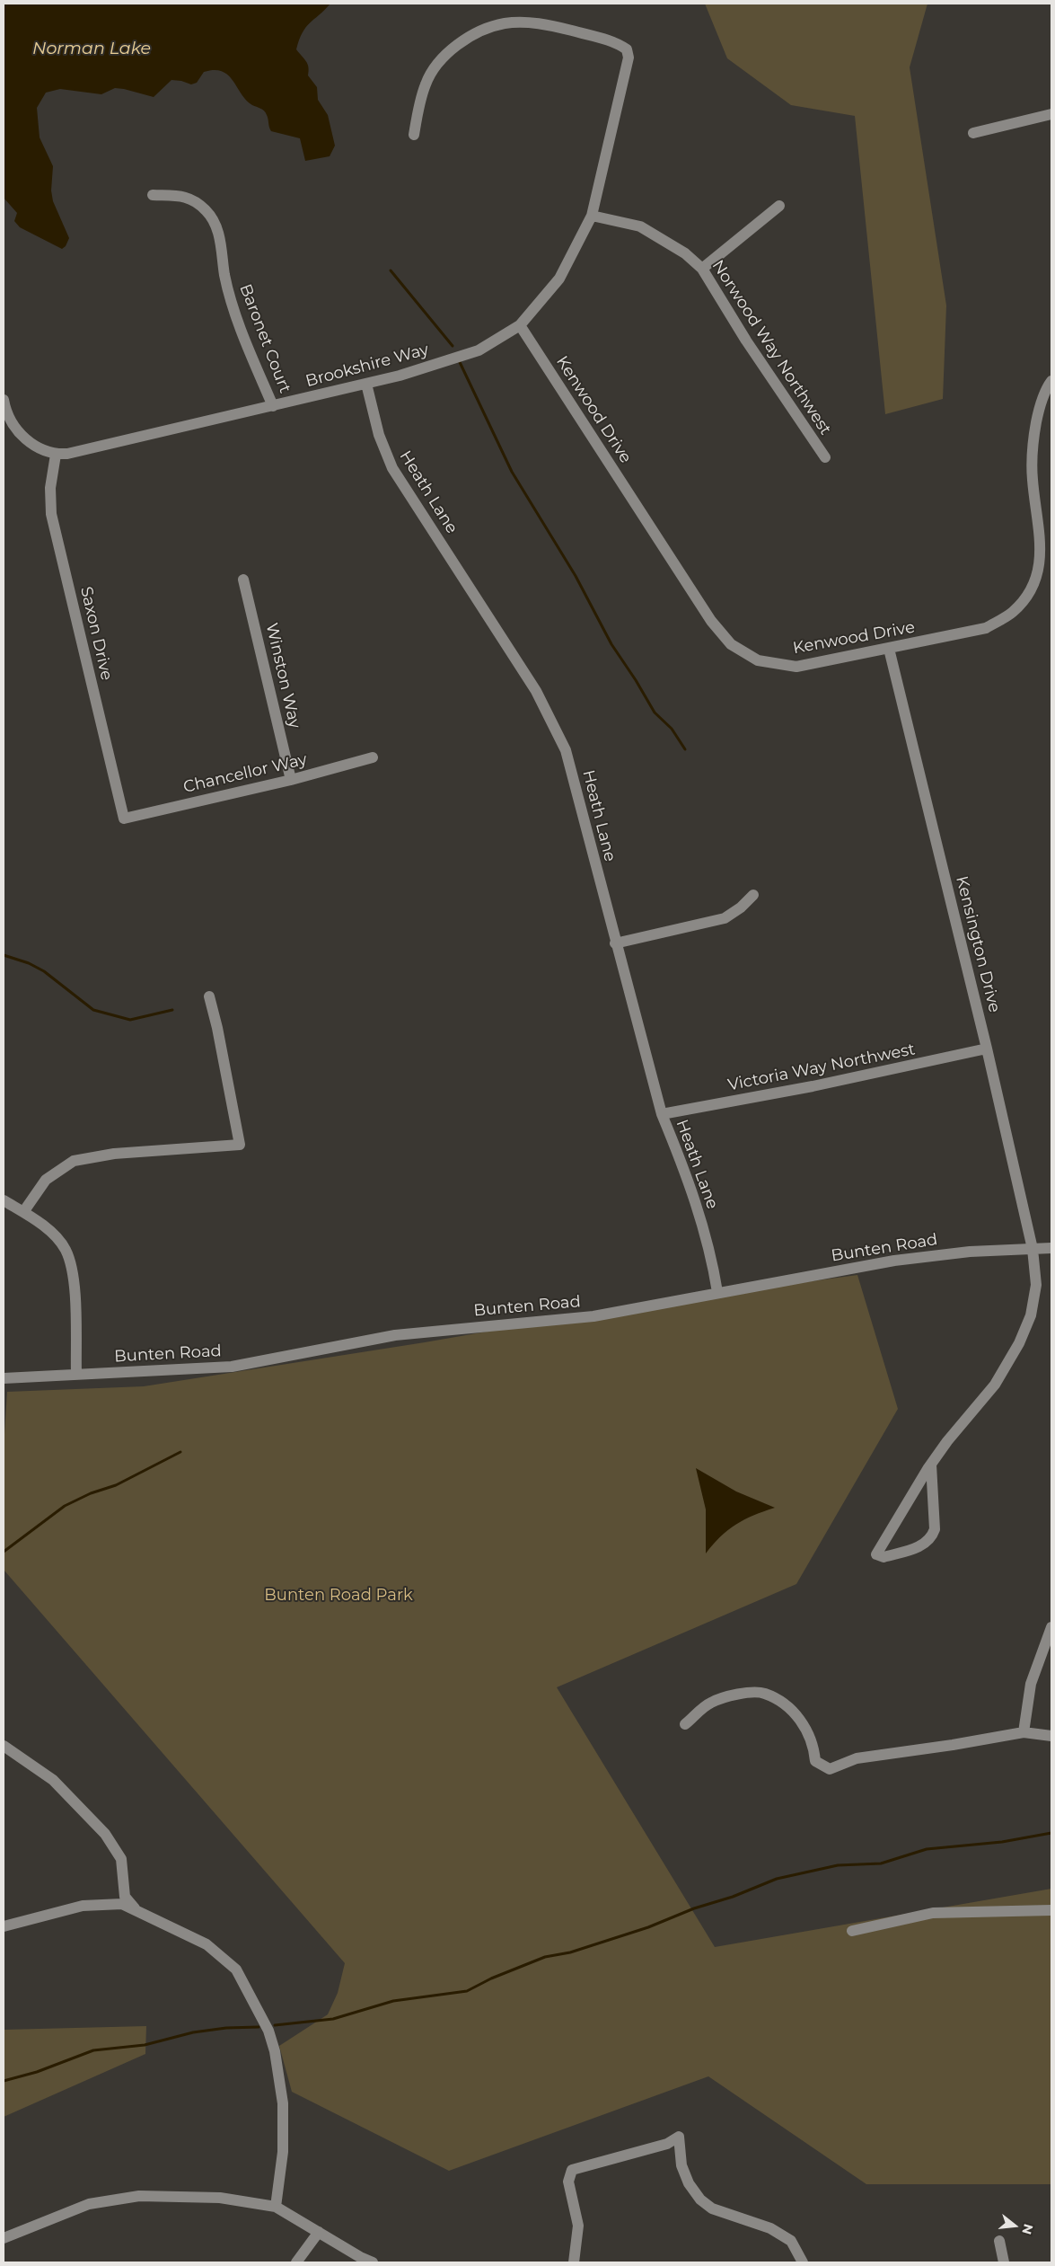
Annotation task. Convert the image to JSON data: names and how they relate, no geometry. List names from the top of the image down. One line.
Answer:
{"streets":{"street":["Baronet Court","Norwood Way Northwest","Brookshire Way","Kenwood Drive","Heath Lane","Saxon Drive","Winston Way","Chancellor Way","Kensington Drive","Victoria Way Northwest","Bunten Road"]},"crossings":[["Baronet Court","Brookshire Way"],["Norwood Way Northwest","Brookshire Way"],["Brookshire Way","Kenwood Drive"],["Brookshire Way","Heath Lane"],["Brookshire Way","Saxon Drive"],["Kenwood Drive","Kensington Drive"],["Heath Lane","Victoria Way Northwest"],["Heath Lane","Bunten Road"],["Saxon Drive","Chancellor Way"],["Winston Way","Chancellor Way"],["Kensington Drive","Victoria Way Northwest"],["Kensington Drive","Bunten Road"]],"water":["Norman Lake"],"parks":["Bunten Road Park"],"north":"right"}
